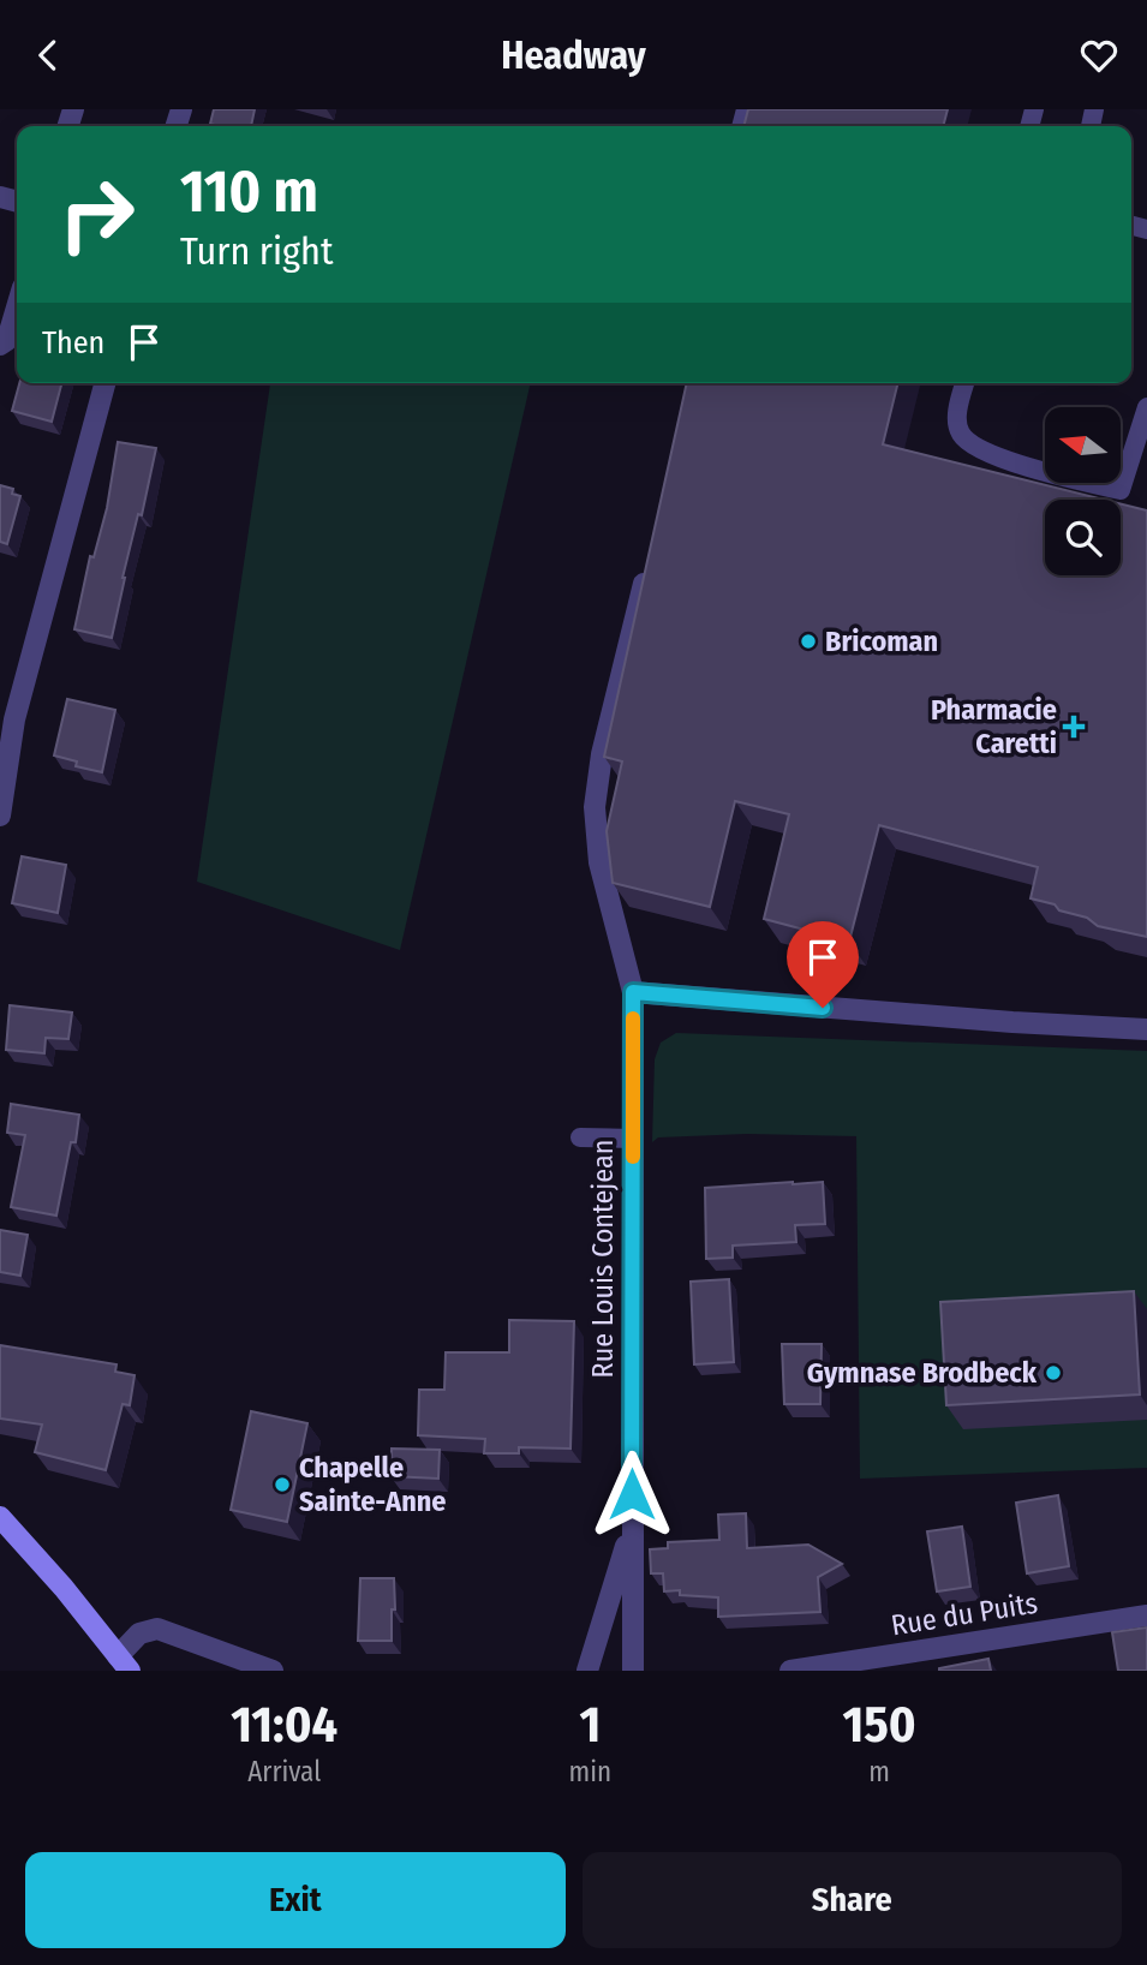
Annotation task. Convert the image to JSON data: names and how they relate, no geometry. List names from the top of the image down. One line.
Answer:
{"streets":{"street":["Rue Louis Contejean","Rue du Puits"]},"places":{"other":["Bricoman","Gymnase Brodbeck","Chapelle Sainte-Anne"],"health":["Pharmacie Caretti"]},"north":"left","page":{"header":"Headway","turn":["110 m","Turn right"],"then":"Then","eta":["11:04","Arrival","1","min","150","m"],"buttons":["Exit","Share"]}}
